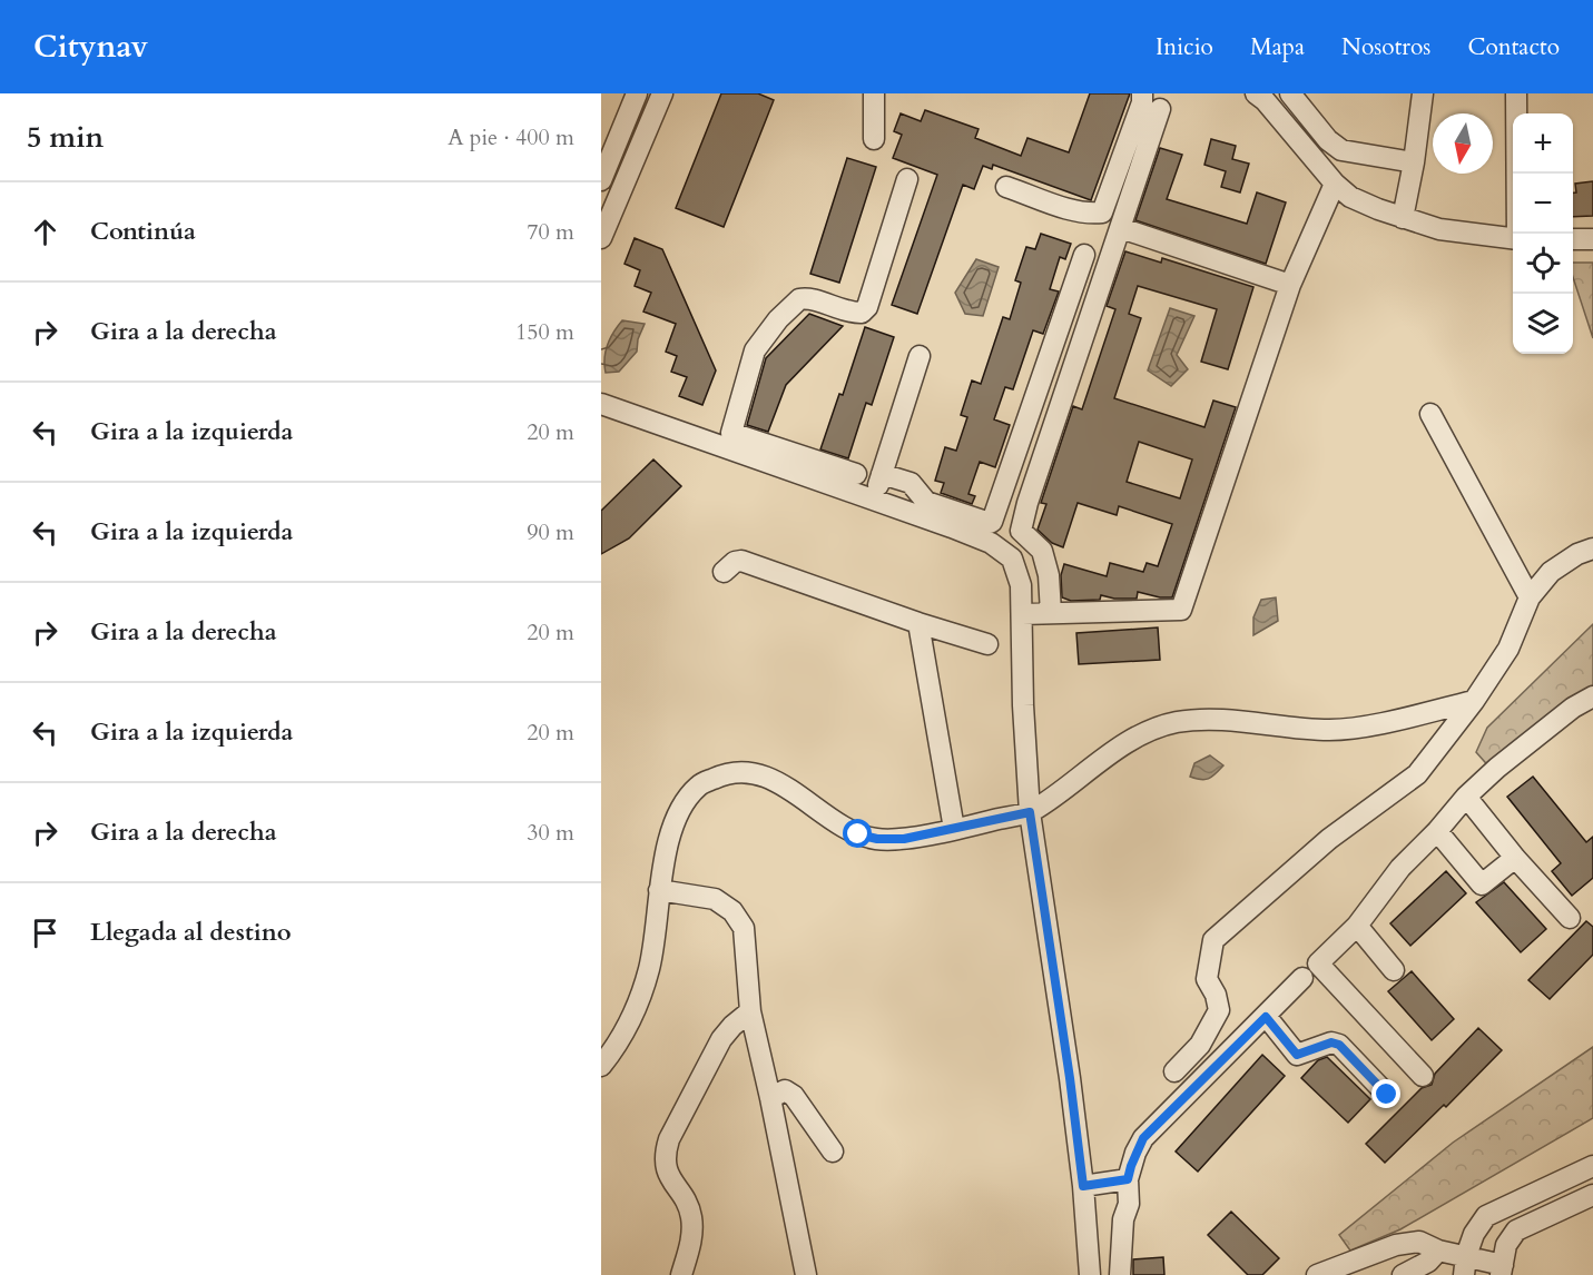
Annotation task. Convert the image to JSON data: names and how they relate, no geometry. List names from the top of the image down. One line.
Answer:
{"north":"bottom","page":{"header":"Citynav","nav":["Inicio","Mapa","Nosotros","Contacto"],"heading":["5 min","A pie · 400 m"],"map_buttons":["+","−"],"list":[["Continúa","70 m"],["Gira a la derecha","150 m"],["Gira a la izquierda","20 m"],["Gira a la izquierda","90 m"],["Gira a la derecha","20 m"],["Gira a la izquierda","20 m"],["Gira a la derecha","30 m"],"Llegada al destino"]}}
